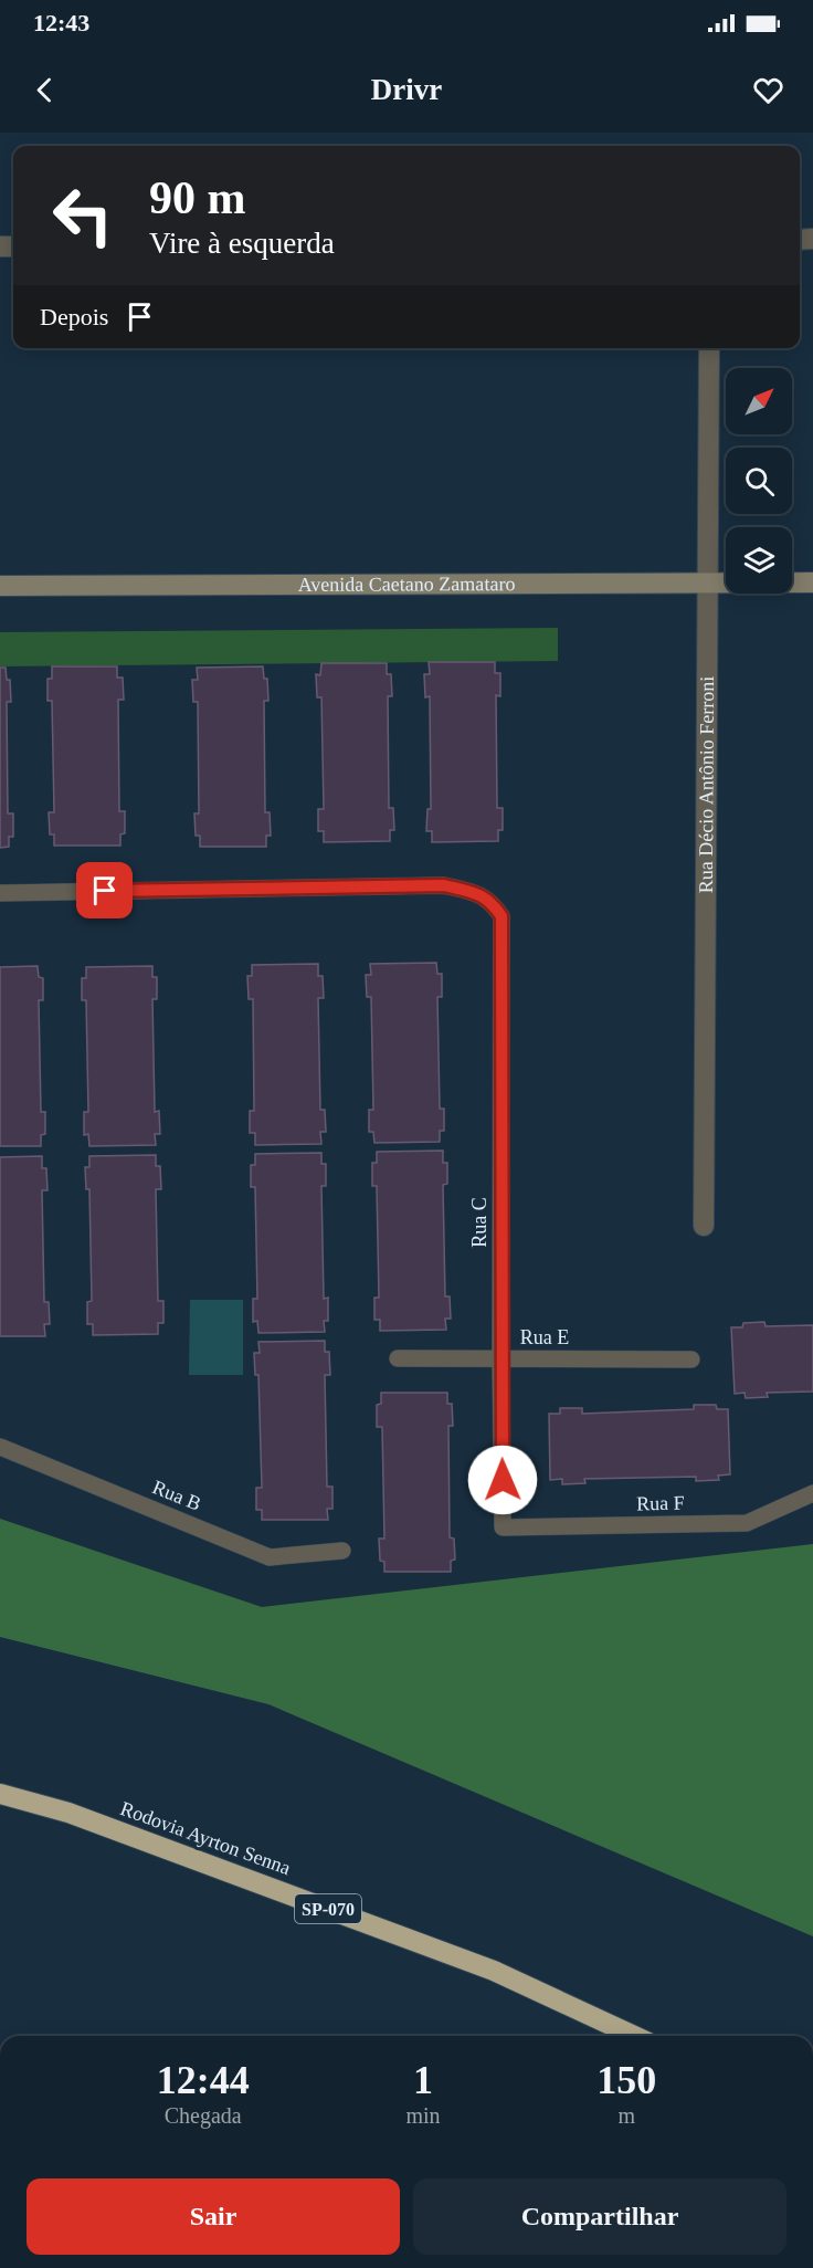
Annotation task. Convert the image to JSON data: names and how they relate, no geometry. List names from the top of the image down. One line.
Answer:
{"streets":{"highway":["Rodovia Ayrton Senna","SP-070"],"main road":["Avenida Caetano Zamataro"],"street":["Rua Décio Antônio Ferroni"],"lane":["Rua C","Rua E","Rua B","Rua F"]},"crossings":[["Avenida Caetano Zamataro","Rua Décio Antônio Ferroni"],["Rua C","Rua E"],["Rua C","Rua F"]],"north":"top right","page":{"status":"12:43","header":"Drivr","turn":["90 m","Vire à esquerda"],"then":"Depois","eta":["12:44","Chegada","1","min","150","m"],"buttons":["Sair","Compartilhar"]}}
